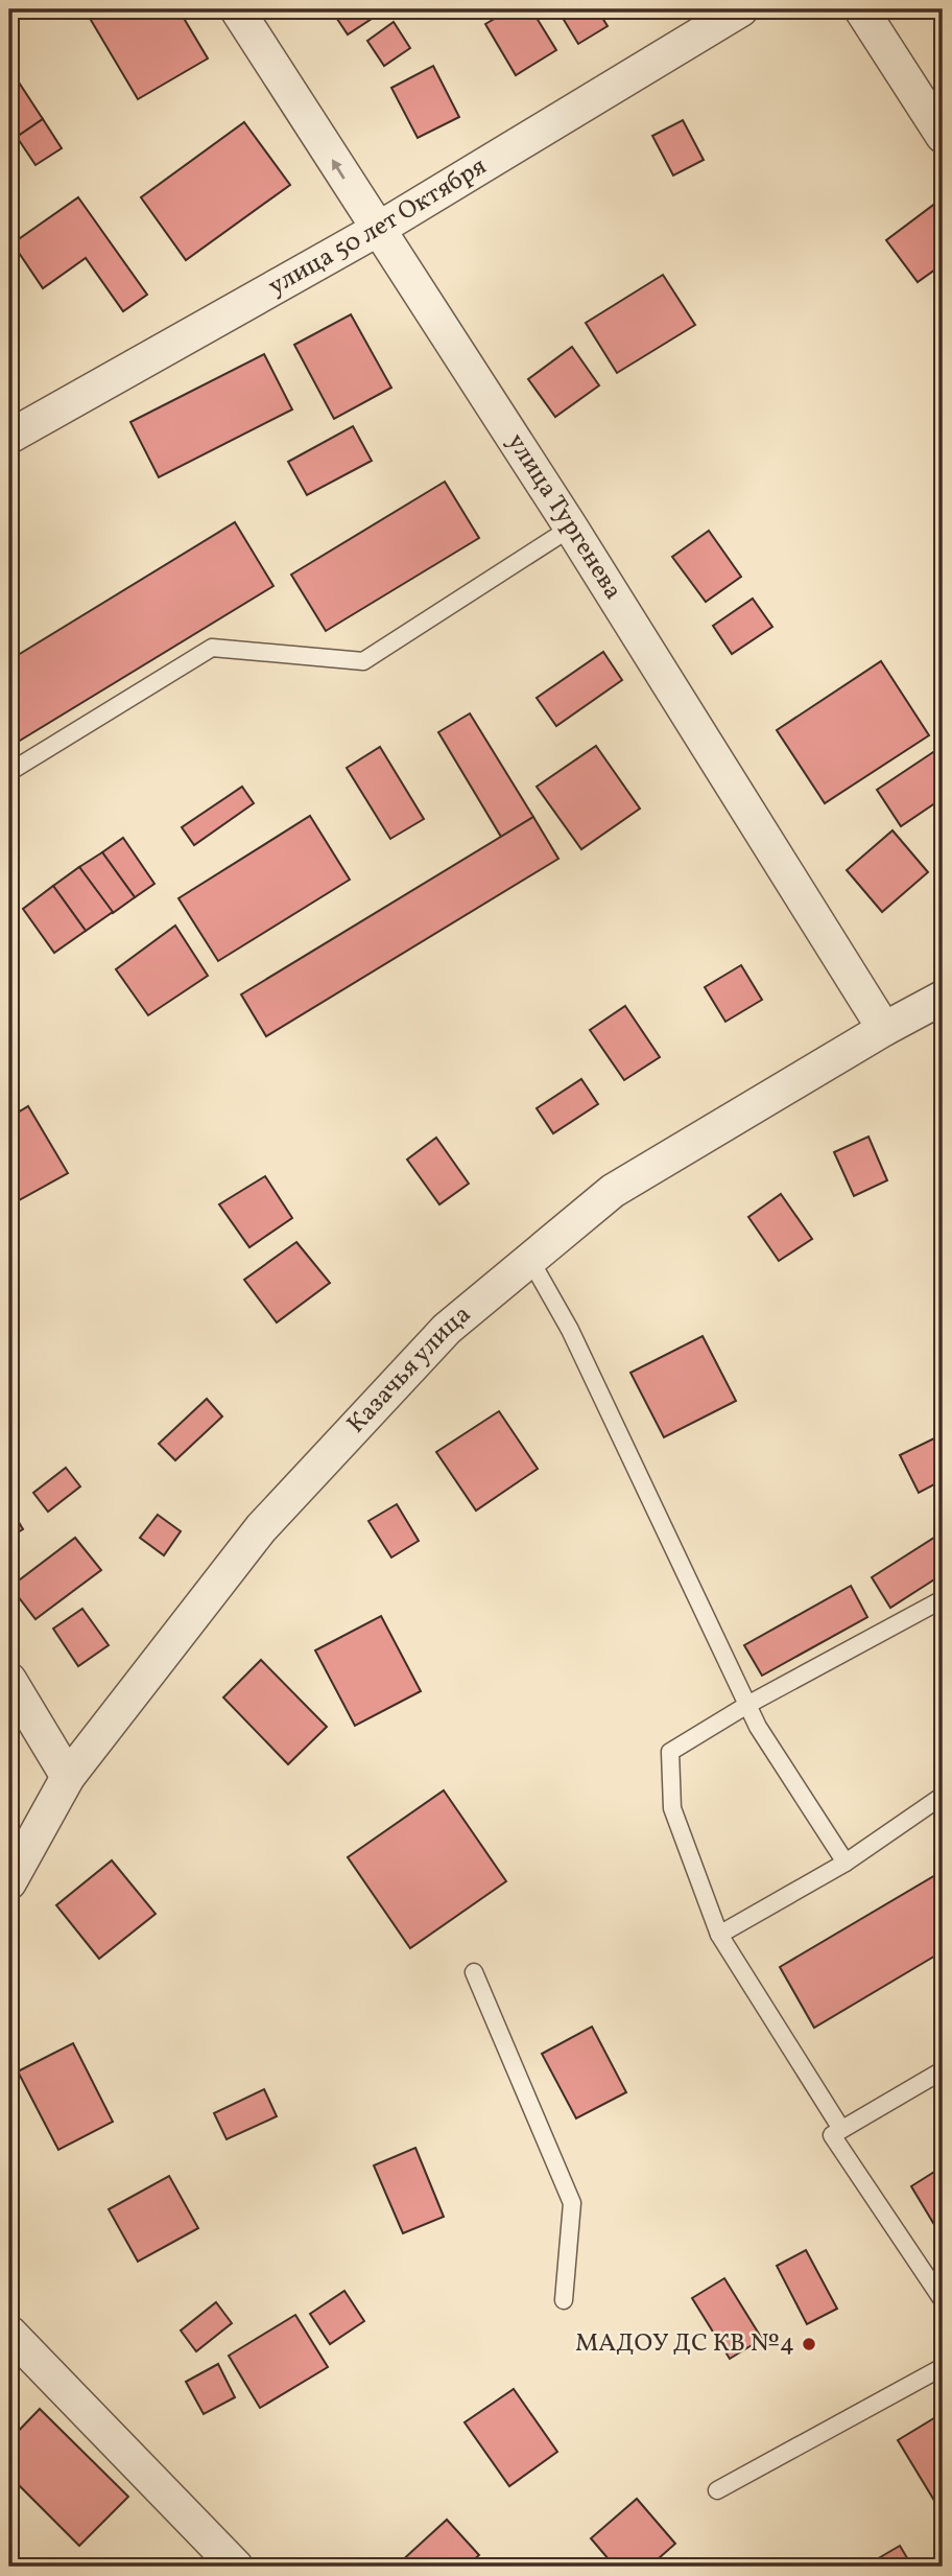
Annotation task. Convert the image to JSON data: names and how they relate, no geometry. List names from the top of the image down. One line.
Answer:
{"streets":{"street":["улица 50 лет Октября","улица Тургенева","Казачья улица"]},"crossings":[["улица 50 лет Октября","улица Тургенева"],["улица Тургенева","Казачья улица"]],"places":["МАДОУ ДС КВ №4"]}
